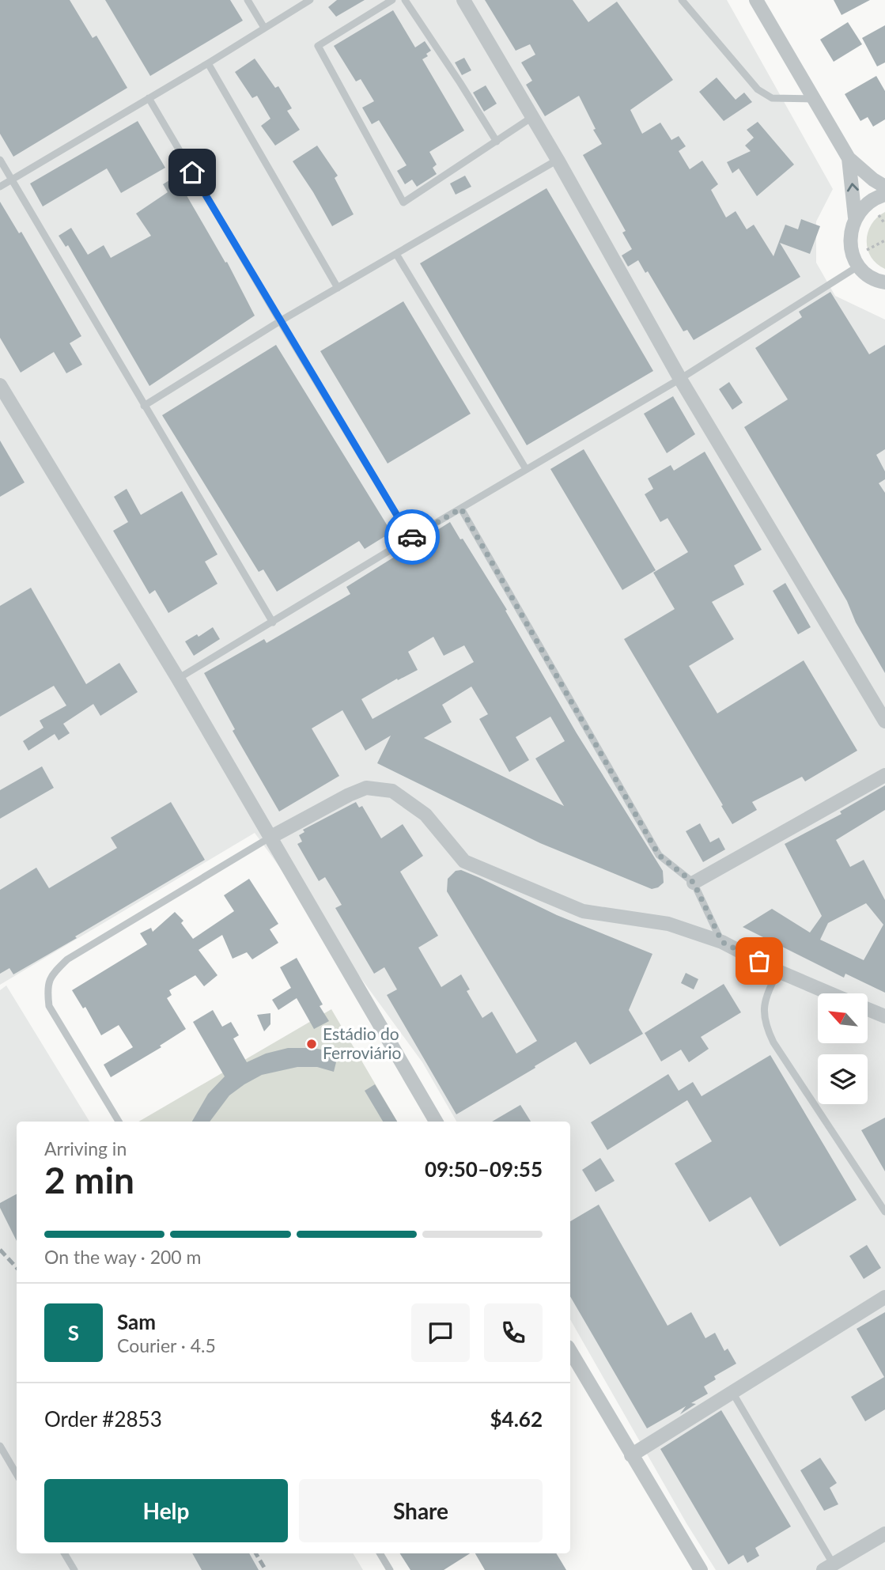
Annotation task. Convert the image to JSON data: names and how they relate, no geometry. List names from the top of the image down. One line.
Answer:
{"places":["Estádio do Ferroviário"],"north":"top left","page":{"heading":["2 min","Arriving in","09:50–09:55"],"panel":["Sam","Courier · 4.5","Order #2853","$4.62"],"bar":"On the way · 200 m","round":"S","buttons":["Help","Share"]}}
